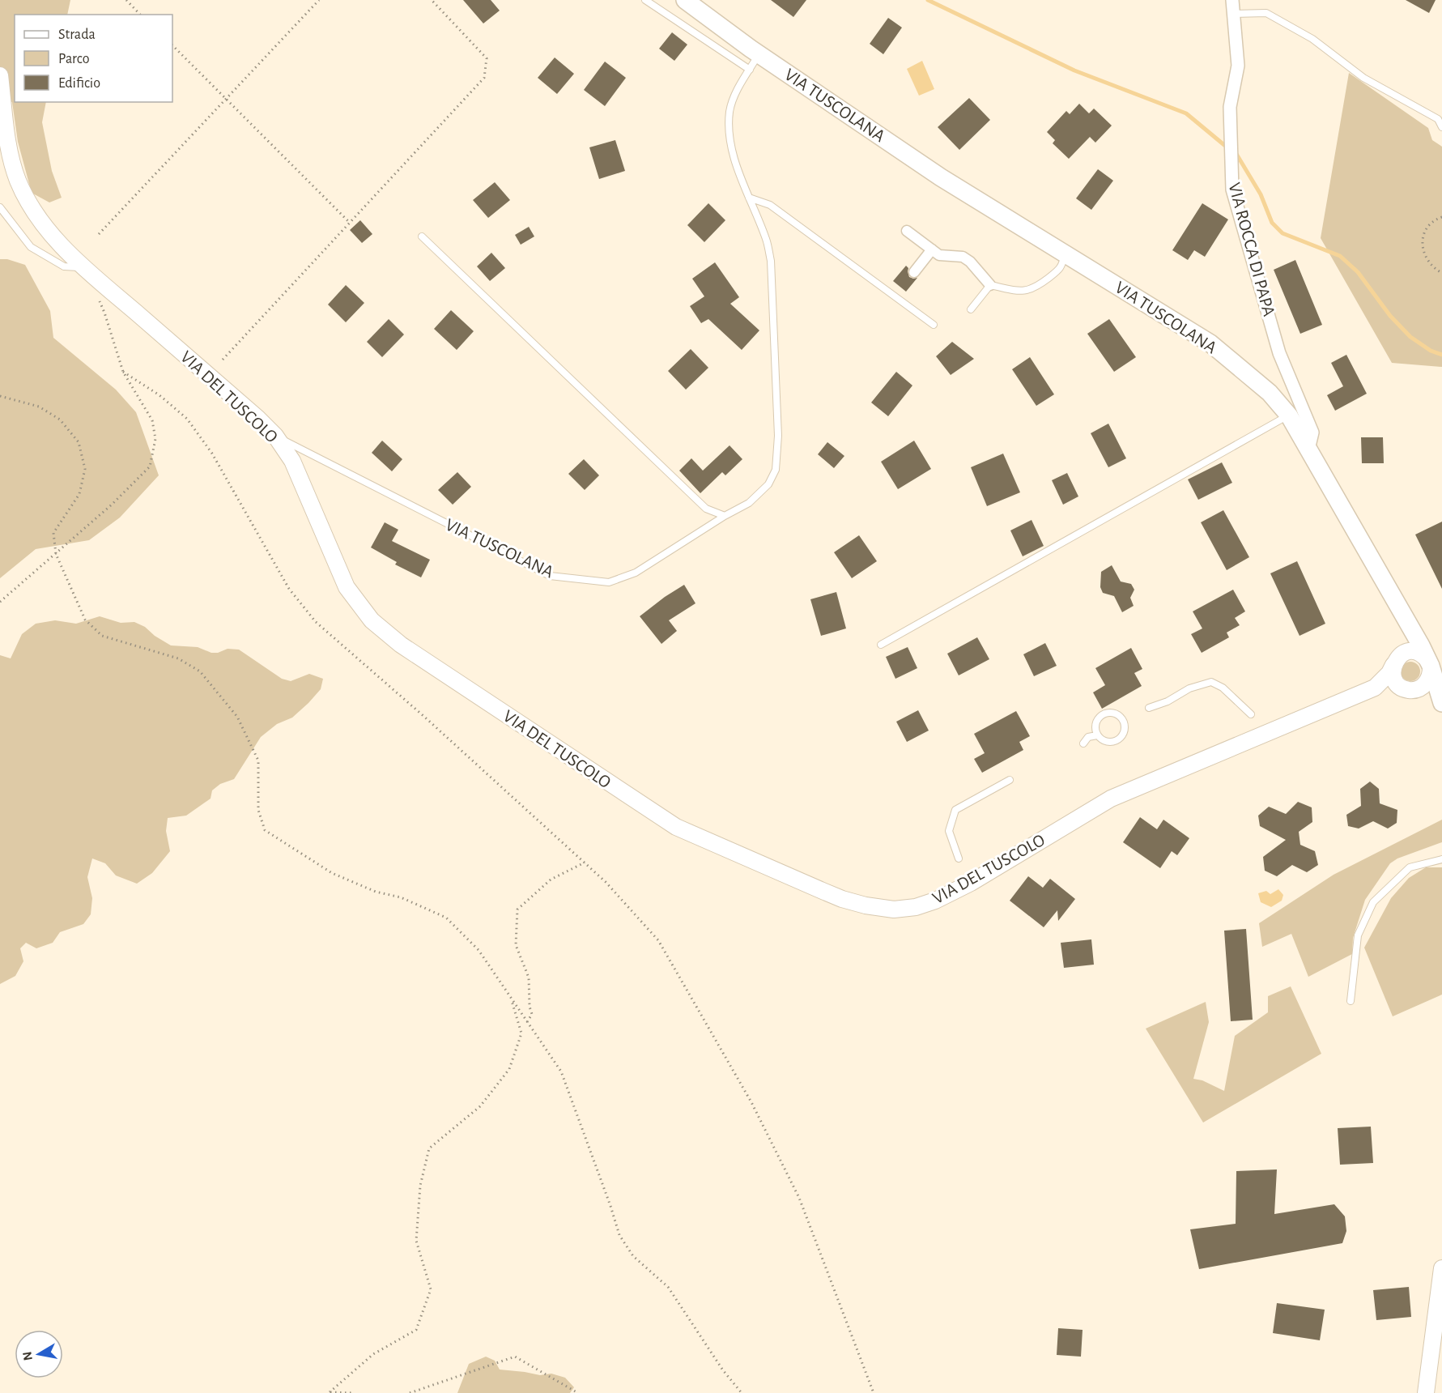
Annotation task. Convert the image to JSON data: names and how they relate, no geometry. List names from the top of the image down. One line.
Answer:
{"streets":{"main road":["VIA TUSCOLANA"],"street":["VIA ROCCA DI PAPA","VIA DEL TUSCOLO"]},"crossings":[["VIA TUSCOLANA","VIA ROCCA DI PAPA"],["VIA TUSCOLANA","VIA DEL TUSCOLO"]],"legend":["Strada","Parco","Edificio"],"north":"left"}
